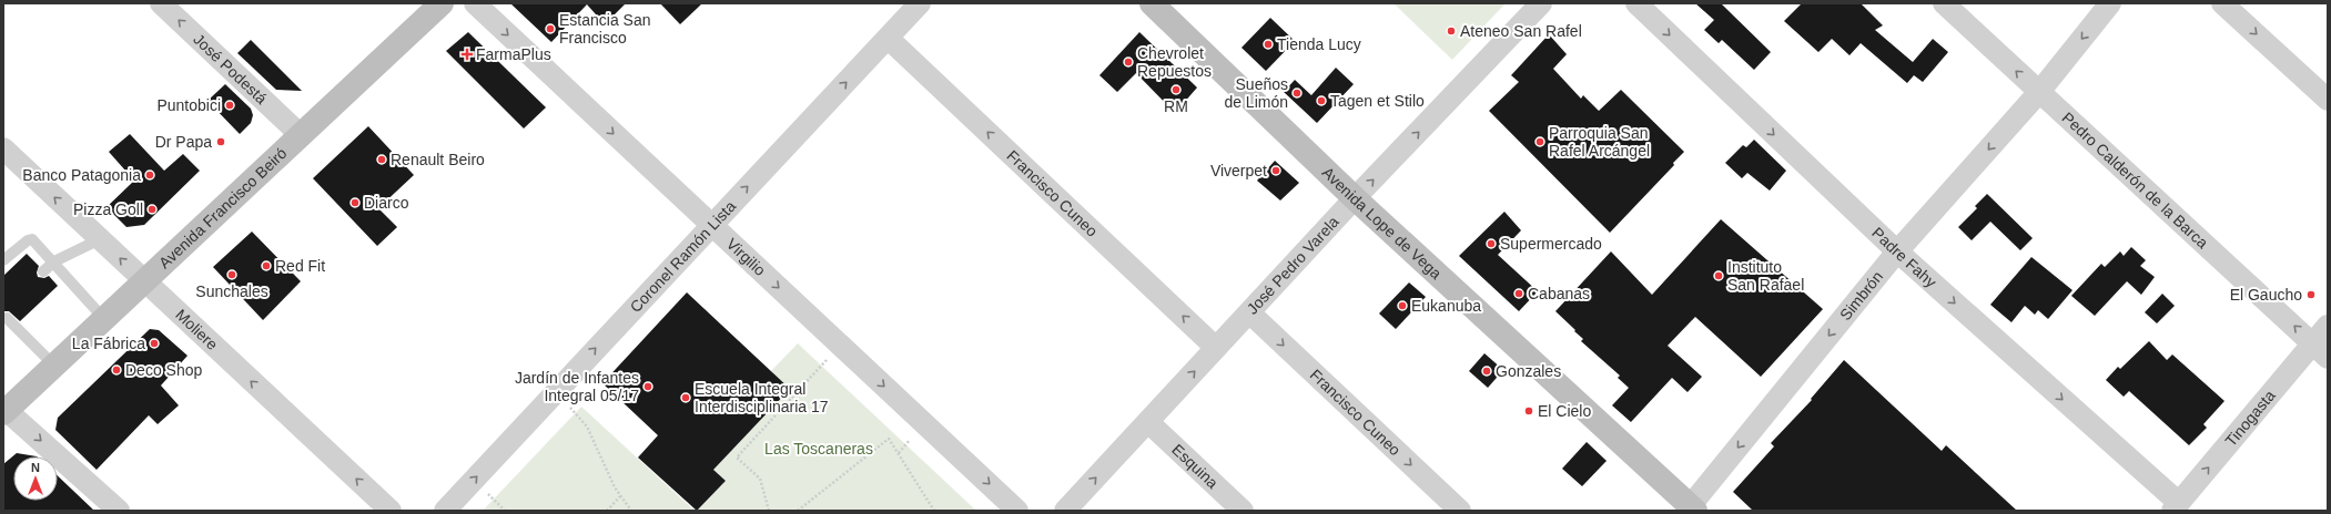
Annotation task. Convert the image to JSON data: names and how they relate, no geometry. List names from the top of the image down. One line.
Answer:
{"streets":{"main road":["Avenida Francisco Beiró","Avenida Lope de Vega"],"street":["José Podestá","Pedro Calderón de la Barca","Francisco Cuneo","Coronel Ramón Lista","Virgilio","Padre Fahy","José Pedro Varela","Simbrón","Moliere","Tinogasta","Esquina"]},"crossings":[["José Podestá","Avenida Francisco Beiró"],["Pedro Calderón de la Barca","Simbrón"],["Pedro Calderón de la Barca","Tinogasta"],["Francisco Cuneo","Coronel Ramón Lista"],["Francisco Cuneo","José Pedro Varela"],["Avenida Francisco Beiró","Moliere"],["Avenida Lope de Vega","José Pedro Varela"],["Avenida Lope de Vega","Simbrón"],["Coronel Ramón Lista","Virgilio"],["Padre Fahy","Simbrón"],["Padre Fahy","Tinogasta"],["José Pedro Varela","Esquina"]],"one_way":["José Podestá","Pedro Calderón de la Barca","Coronel Ramón Lista","Virgilio","Padre Fahy","José Pedro Varela","Simbrón","Moliere","Tinogasta"],"parks":["Las Toscaneras"],"places":{"other":["Estancia San Francisco","Ateneo San Rafel","Tienda Lucy","Chevrolet Repuestos","RM","Sueños de Limón","Tagen et Stilo","Puntobici","Dr Papa","Parroquia San Rafel Arcángel","Renault Beiro","Viverpet","Banco Patagonia","Diarco","Pizza Goll","Supermercado","Red Fit","Sunchales","Instituto San Rafael","Cabanas","El Gaucho","Eukanuba","La Fábrica","Deco Shop","Gonzales","Jardín de Infantes Integral 05/17","Escuela Integral Interdisciplinaria 17","El Cielo"],"health":["FarmaPlus"]},"north":"top"}
